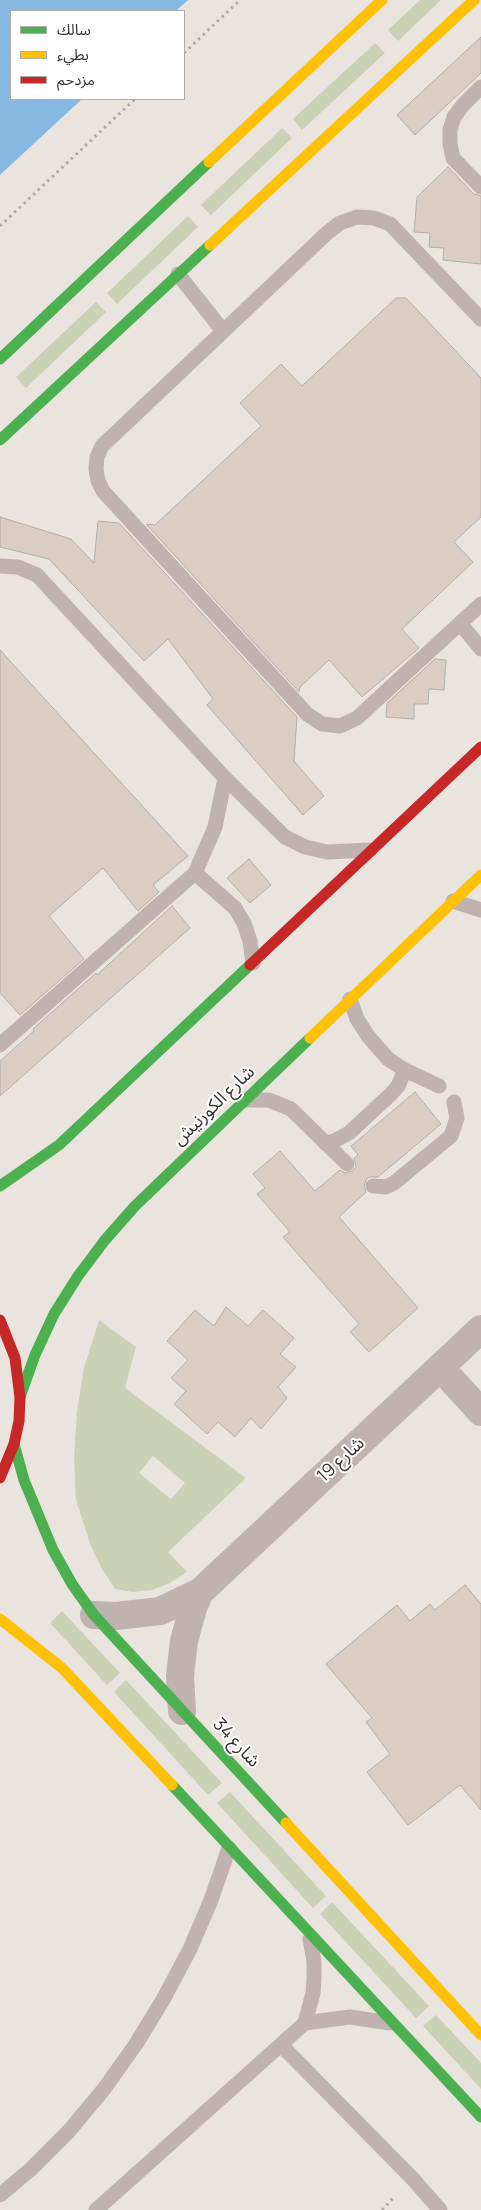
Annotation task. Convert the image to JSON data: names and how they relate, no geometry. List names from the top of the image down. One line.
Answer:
{"streets":{"street":["شارع الكورنيش","شارع 19","شارع 34"]},"crossings":[["شارع 19","شارع 34"]],"legend":["سالك","بطيء","مزدحم"]}
